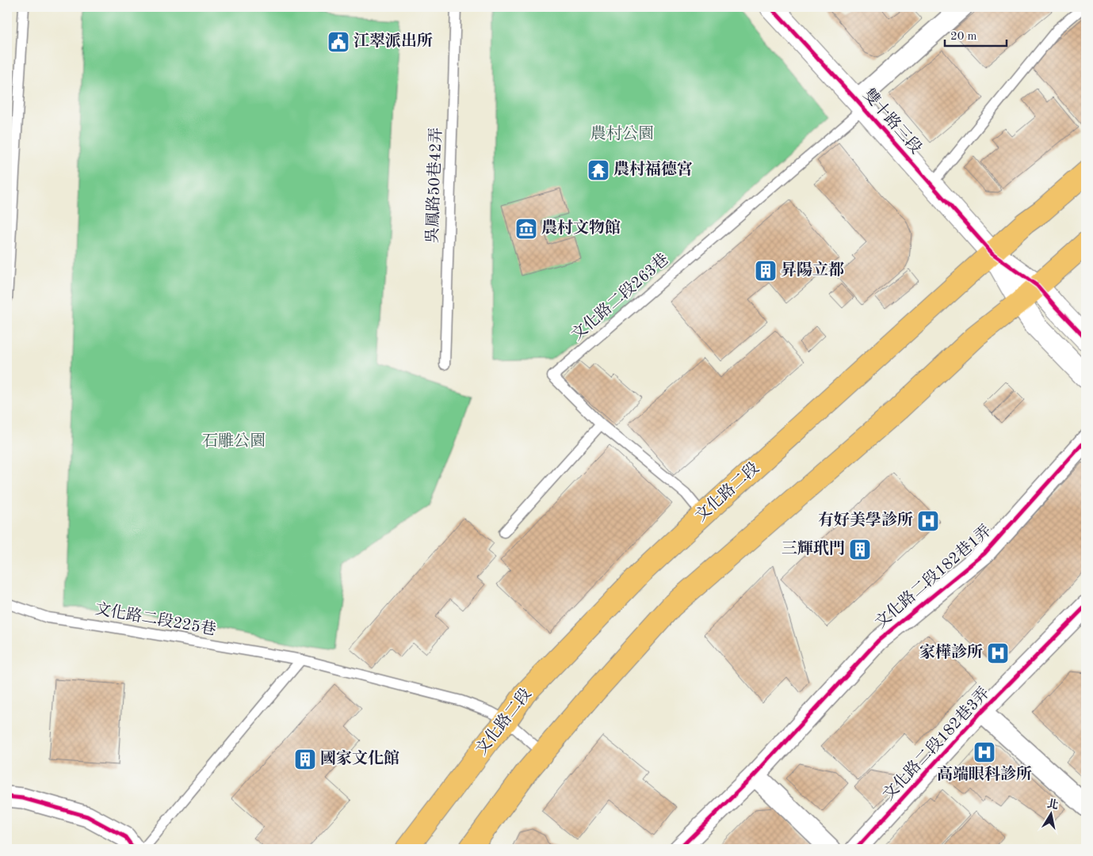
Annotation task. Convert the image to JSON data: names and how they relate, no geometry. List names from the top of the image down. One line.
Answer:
{"streets":{"main road":["文化路二段"],"street":["雙十路三段","文化路二段182巷1弄","文化路二段182巷3弄"],"lane":["吳鳳路50巷42弄","文化路二段263巷","文化路二段225巷"]},"crossings":[["雙十路三段","文化路二段263巷"],["雙十路三段","文化路二段"],["文化路二段263巷","文化路二段"],["文化路二段","文化路二段225巷"]],"parks":["農村公園","石雕公園"],"places":{"public building":["江翠派出所"],"temple":["農村福德宮"],"museum":["農村文物館"],"building":["昇陽立都","三輝玳門","國家文化館"],"hospital":["有好美學診所","家樺診所","高端眼科診所"]},"scale_bar":"20 m","north":"top"}
